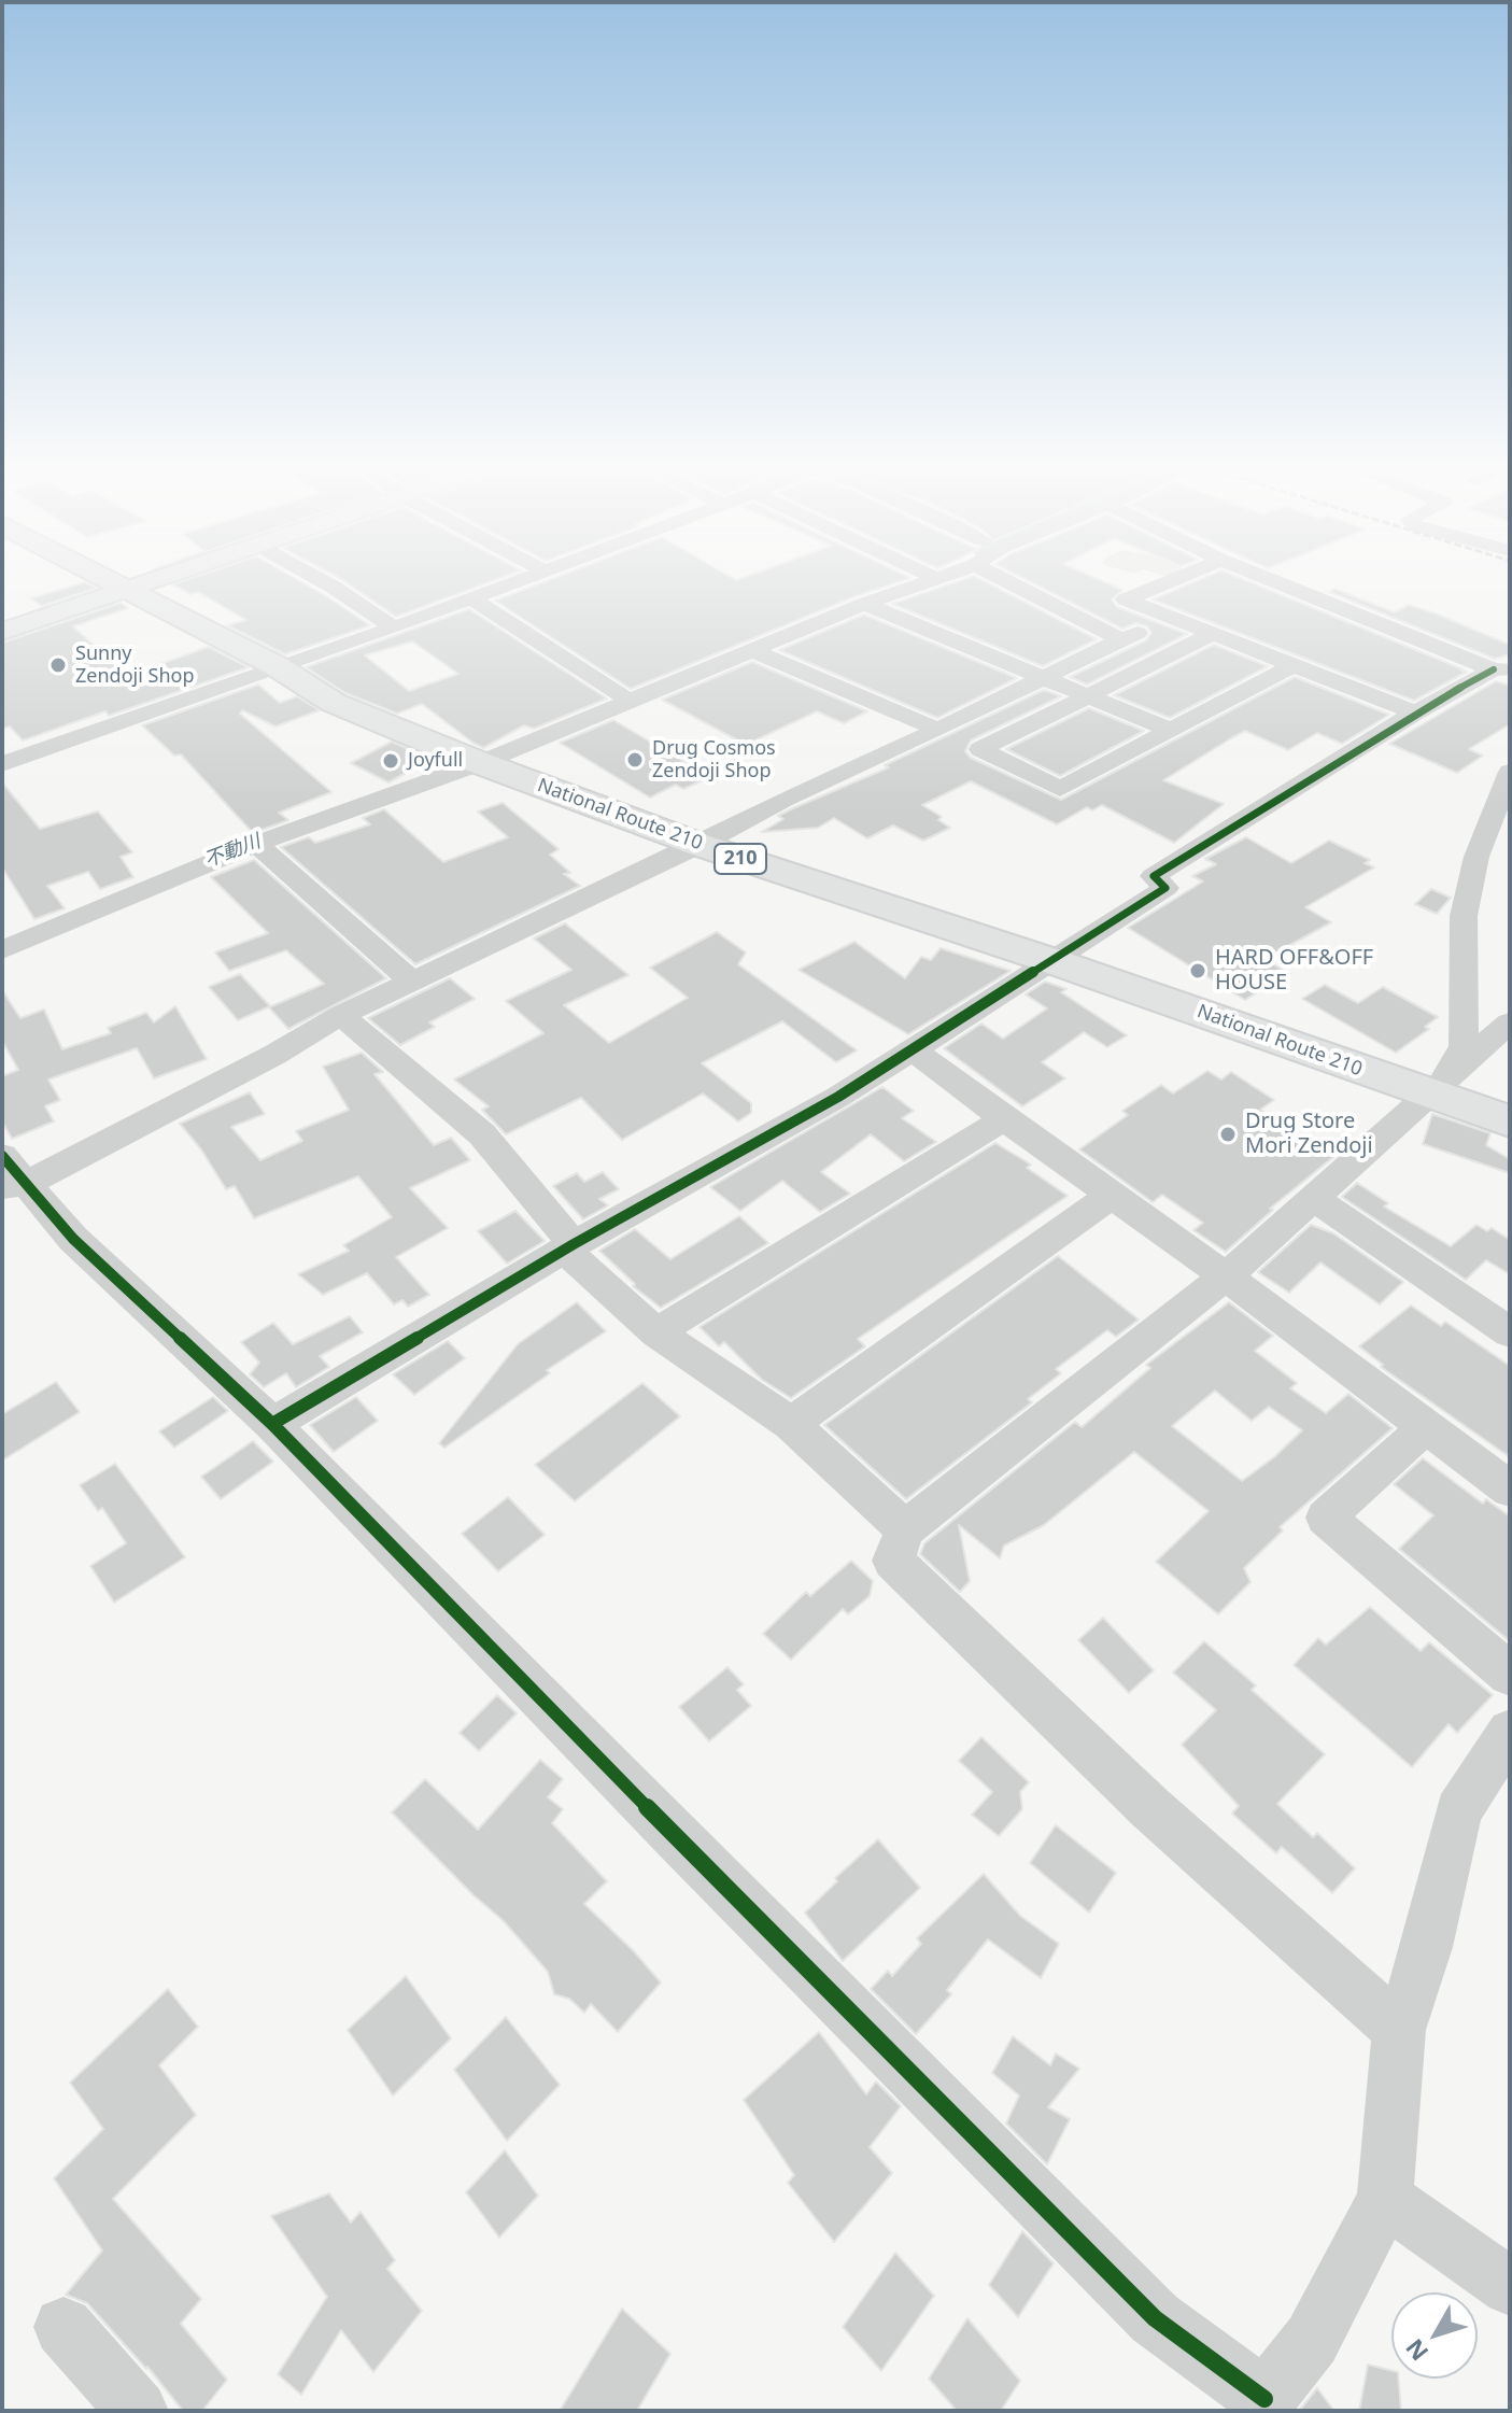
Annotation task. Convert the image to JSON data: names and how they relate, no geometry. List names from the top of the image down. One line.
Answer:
{"streets":{"highway":["National Route 210","210"]},"water":["不動川"],"places":["Sunny Zendoji Shop","Drug Cosmos Zendoji Shop","Joyfull","HARD OFF&OFF HOUSE","Drug Store Mori Zendoji"],"north":"bottom left"}
